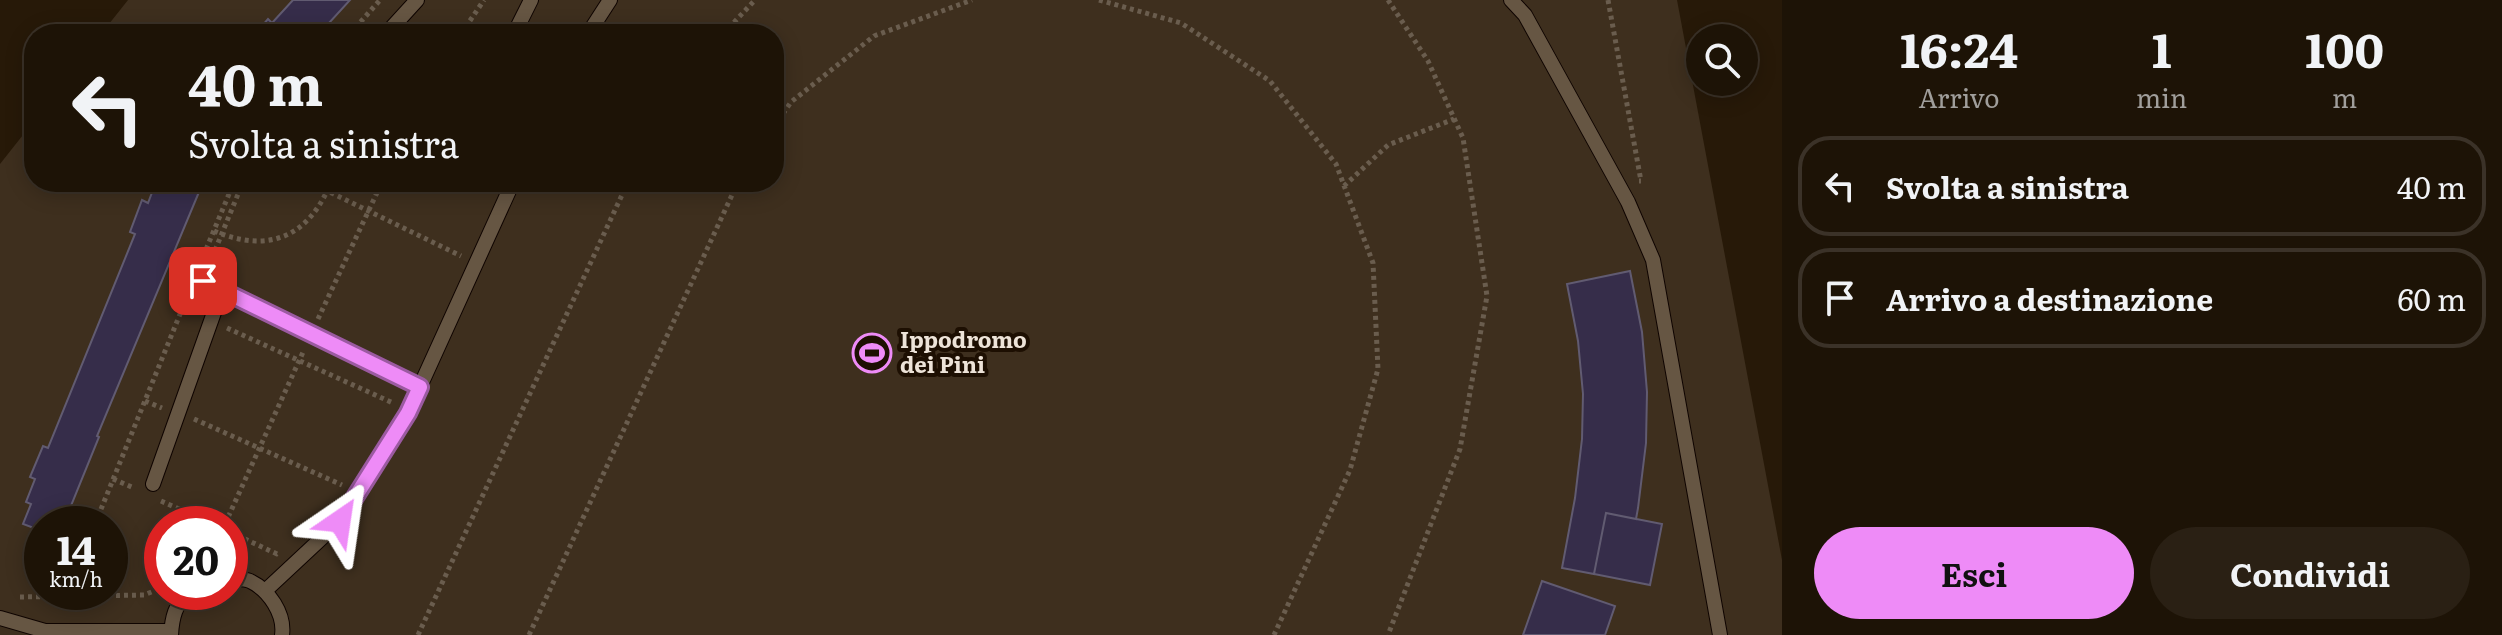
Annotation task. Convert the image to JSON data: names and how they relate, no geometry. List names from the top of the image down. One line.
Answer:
{"places":{"sports":["Ippodromo dei Pini"]},"page":{"eta":["16:24","Arrivo","1","min","100","m"],"turn":["40 m","Svolta a sinistra"],"list":[{"name":"Svolta a sinistra","value":"40 m"},{"name":"Arrivo a destinazione","value":"60 m"}],"speed":"14 km/h","limit":"20","buttons":["Esci","Condividi"]}}
